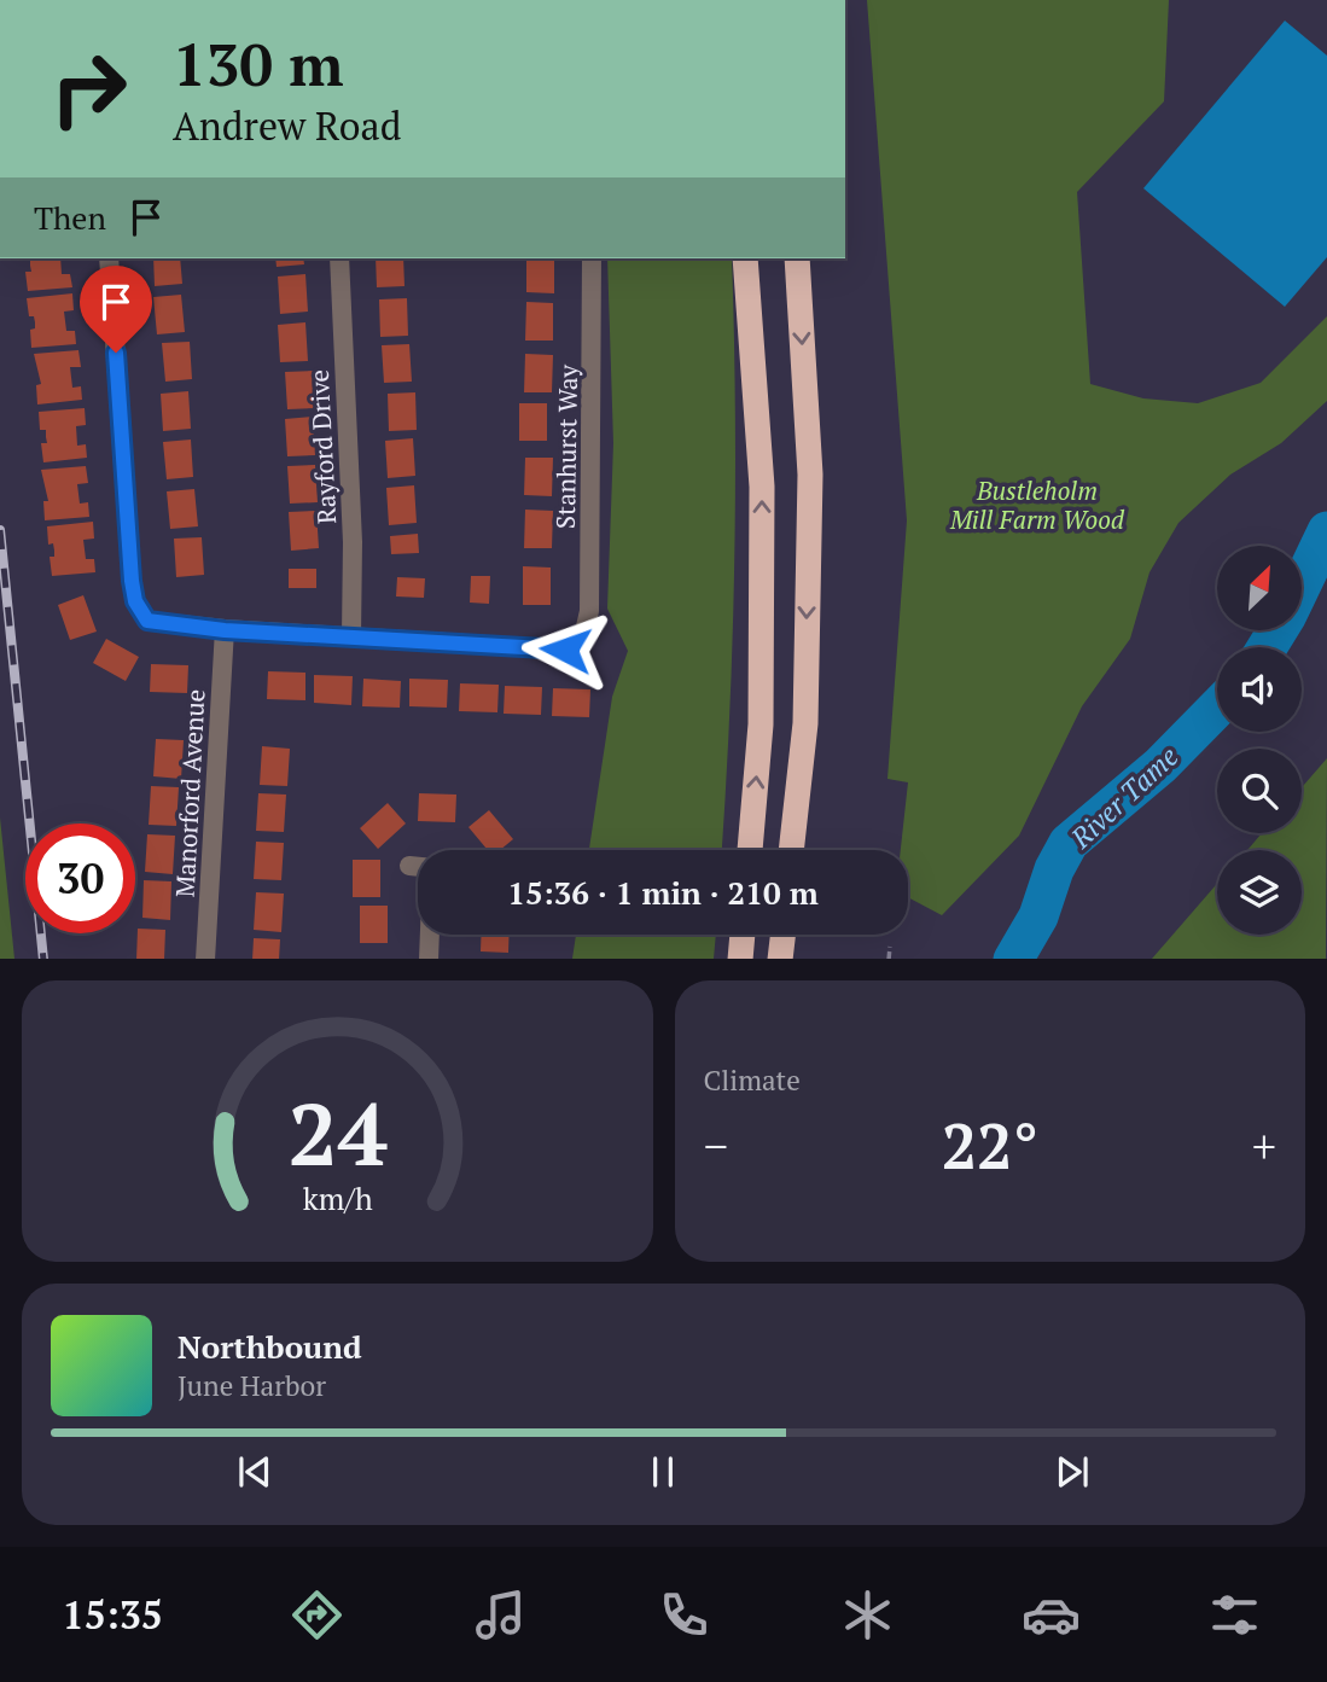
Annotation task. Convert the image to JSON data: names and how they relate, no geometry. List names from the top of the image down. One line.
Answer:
{"streets":{"street":["Rayford Drive","Stanhurst Way","Manorford Avenue"]},"crossings":[["Rayford Drive","Stanhurst Way"]],"water":["River Tame"],"parks":["Bustleholm Mill Farm Wood"],"north":"top right","page":{"turn":["130 m","Andrew Road"],"then":"Then","limit":"30","trip":"15:36 · 1 min · 210 m","tile":"Climate","heat":["−","22°","+"],"song":["Northbound","June Harbor"],"tabs":"15:35","gauge":["24","km/h"]}}
